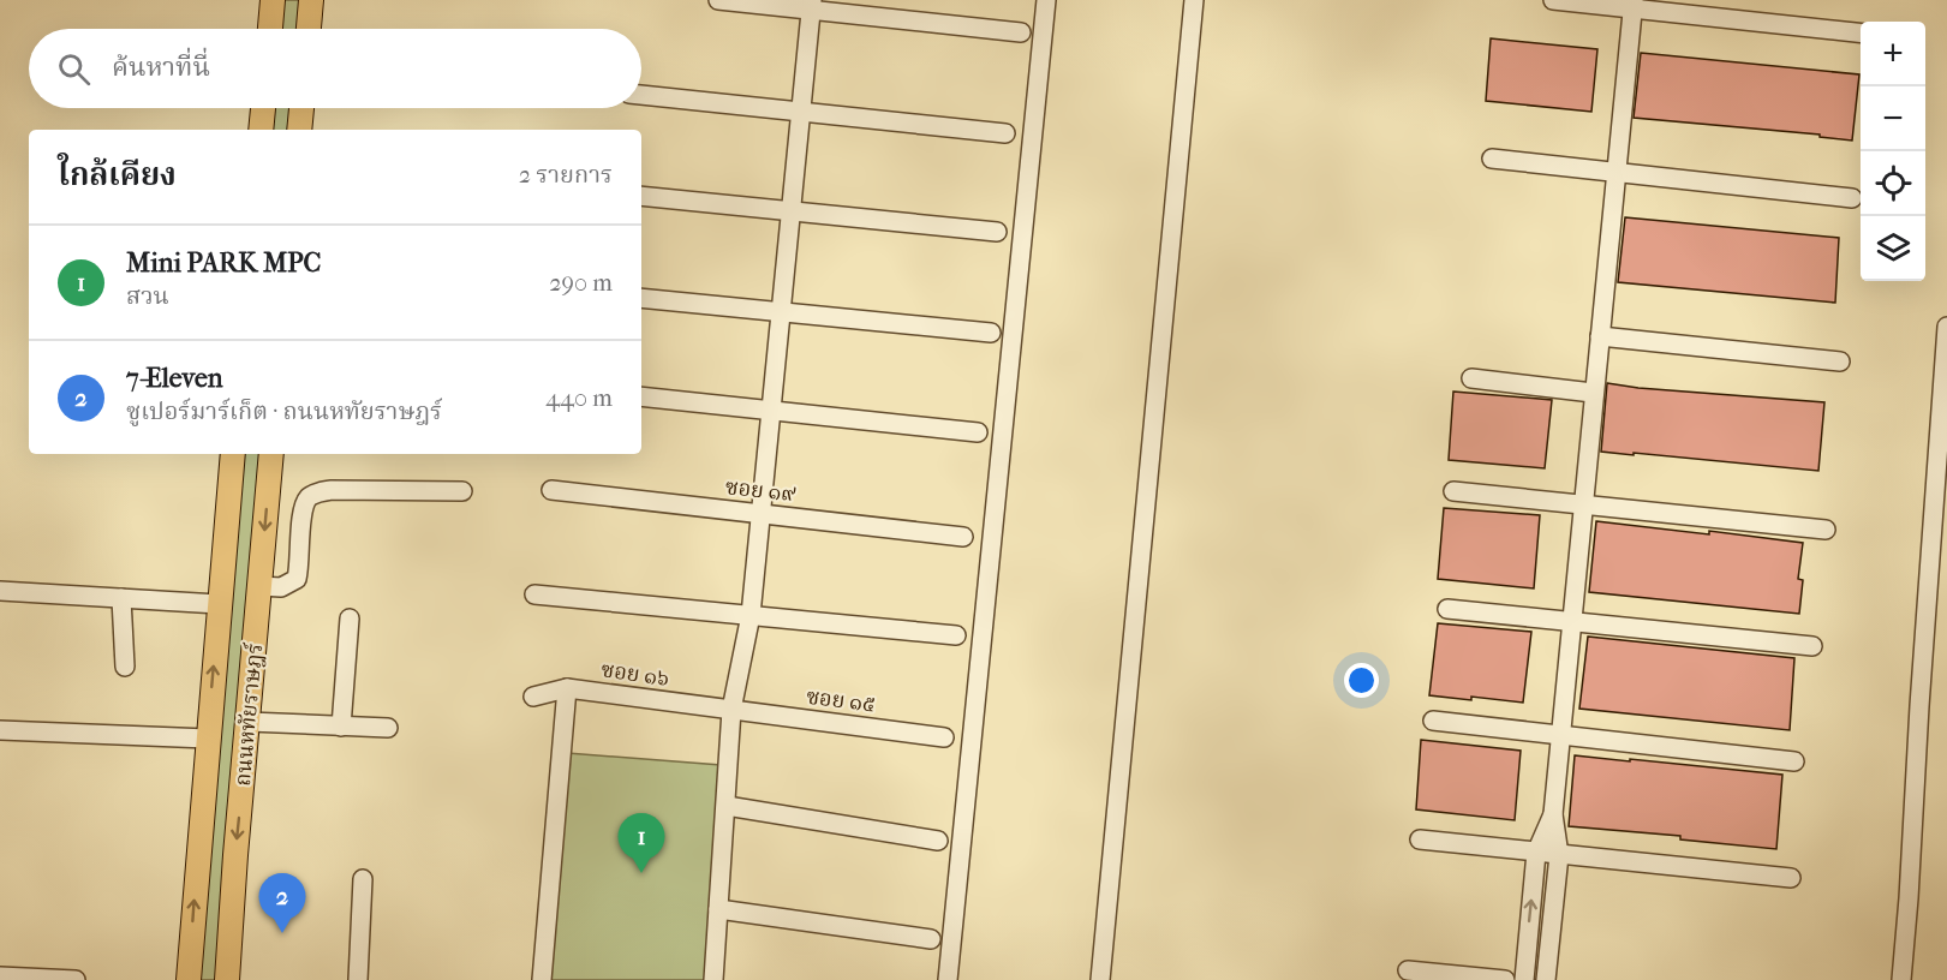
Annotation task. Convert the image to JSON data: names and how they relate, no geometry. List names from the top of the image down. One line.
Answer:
{"streets":{"main road":["ถนนหทัยราษฎร์"],"street":["ซอย ๑๙","ซอย ๑๖","ซอย ๑๕"]},"crossings":[["ซอย ๑๖","ซอย ๑๕"]],"page":{"map_buttons":["+","−"],"search":"ค้นหาที่นี่","heading":["ใกล้เคียง","2 รายการ"],"list":[{"mark":"1","name":"Mini PARK MPC","note":"สวน","value":"290 m"},{"mark":"2","name":"7-Eleven","note":"ซูเปอร์มาร์เก็ต · ถนนหทัยราษฎร์","value":"440 m"}],"pins":["1","2"]}}
